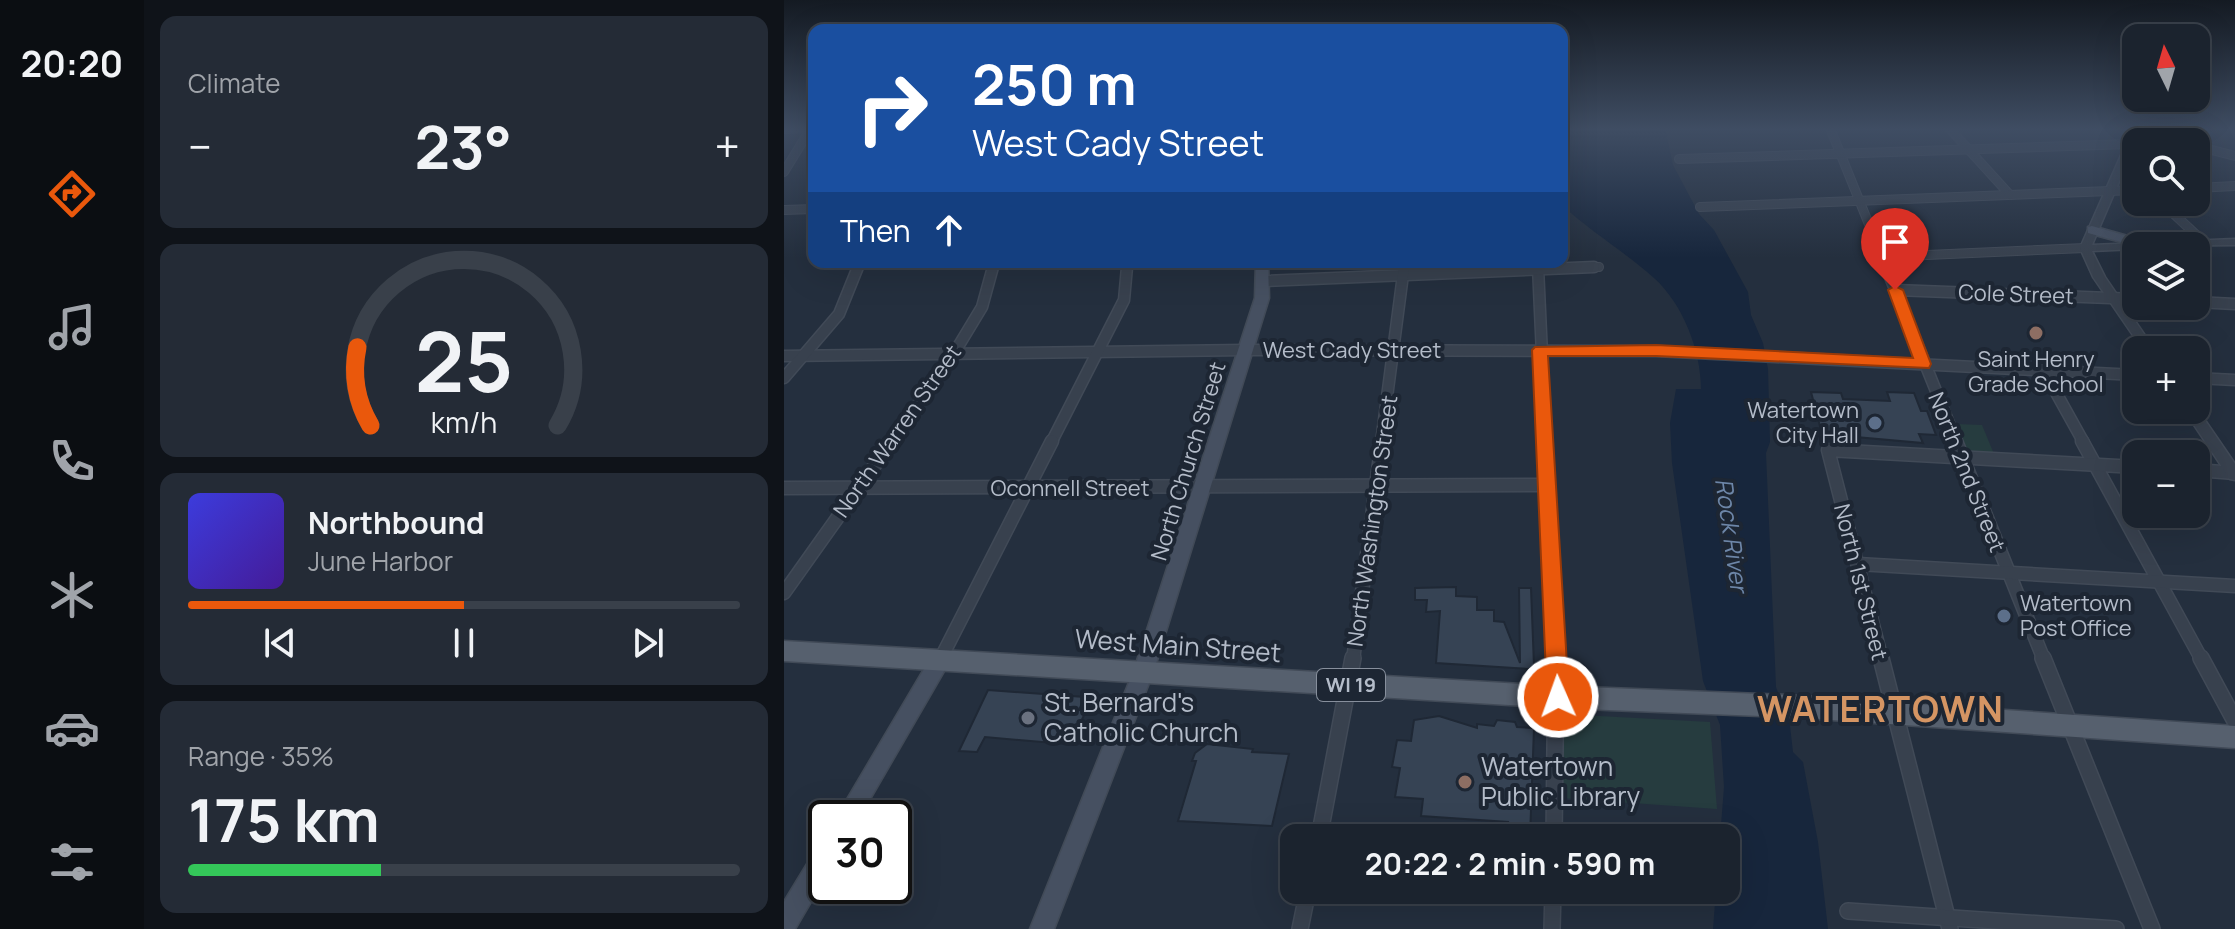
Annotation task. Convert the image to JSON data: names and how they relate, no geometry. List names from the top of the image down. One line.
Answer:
{"streets":{"main road":["North Church Street","West Main Street","WI 19"],"street":["Cole Street","West Cady Street","North Warren Street","North 2nd Street","Oconnell Street","North Washington Street","North 1st Street"]},"crossings":[["Cole Street","North 2nd Street"],["West Cady Street","North Warren Street"],["West Cady Street","North Church Street"],["West Cady Street","North 2nd Street"],["West Cady Street","North Washington Street"],["North Warren Street","Oconnell Street"],["North Church Street","Oconnell Street"],["North Church Street","West Main Street"],["North 2nd Street","North 1st Street"],["North 2nd Street","WI 19"],["Oconnell Street","North Washington Street"],["North Washington Street","West Main Street"],["North 1st Street","West Main Street"],["North 1st Street","WI 19"],["West Main Street","WI 19"]],"districts":["WATERTOWN"],"water":["Rock River"],"places":["Saint Henry Grade School","Watertown City Hall","Watertown Post Office","St. Bernard's Catholic Church","Watertown Public Library"],"north":"top","page":{"tabs":"20:20","tile":["Climate",["Range · 35%","175 km"]],"map_buttons":["+","−"],"turn":["250 m","West Cady Street"],"heat":["−","23°","+"],"then":"Then","song":["Northbound","June Harbor"],"limit":"30","trip":"20:22 · 2 min · 590 m","gauge":["25","km/h"]}}
